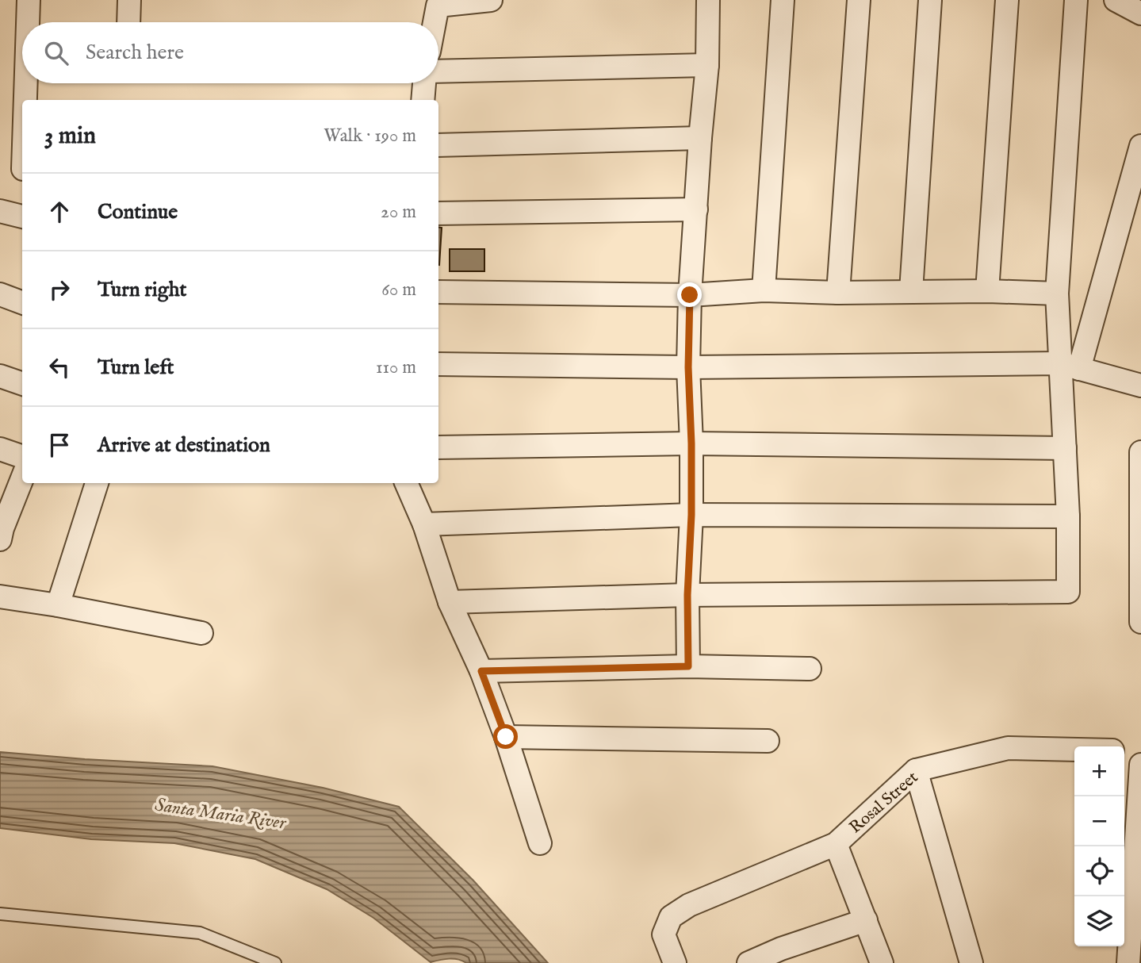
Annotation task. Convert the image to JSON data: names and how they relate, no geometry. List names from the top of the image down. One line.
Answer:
{"streets":{"street":["Rosal Street"]},"water":["Santa Maria River"],"page":{"search":"Search here","heading":["3 min","Walk · 190 m"],"list":[["Continue","20 m"],["Turn right","60 m"],["Turn left","110 m"],"Arrive at destination"],"map_buttons":["+","−"]}}
